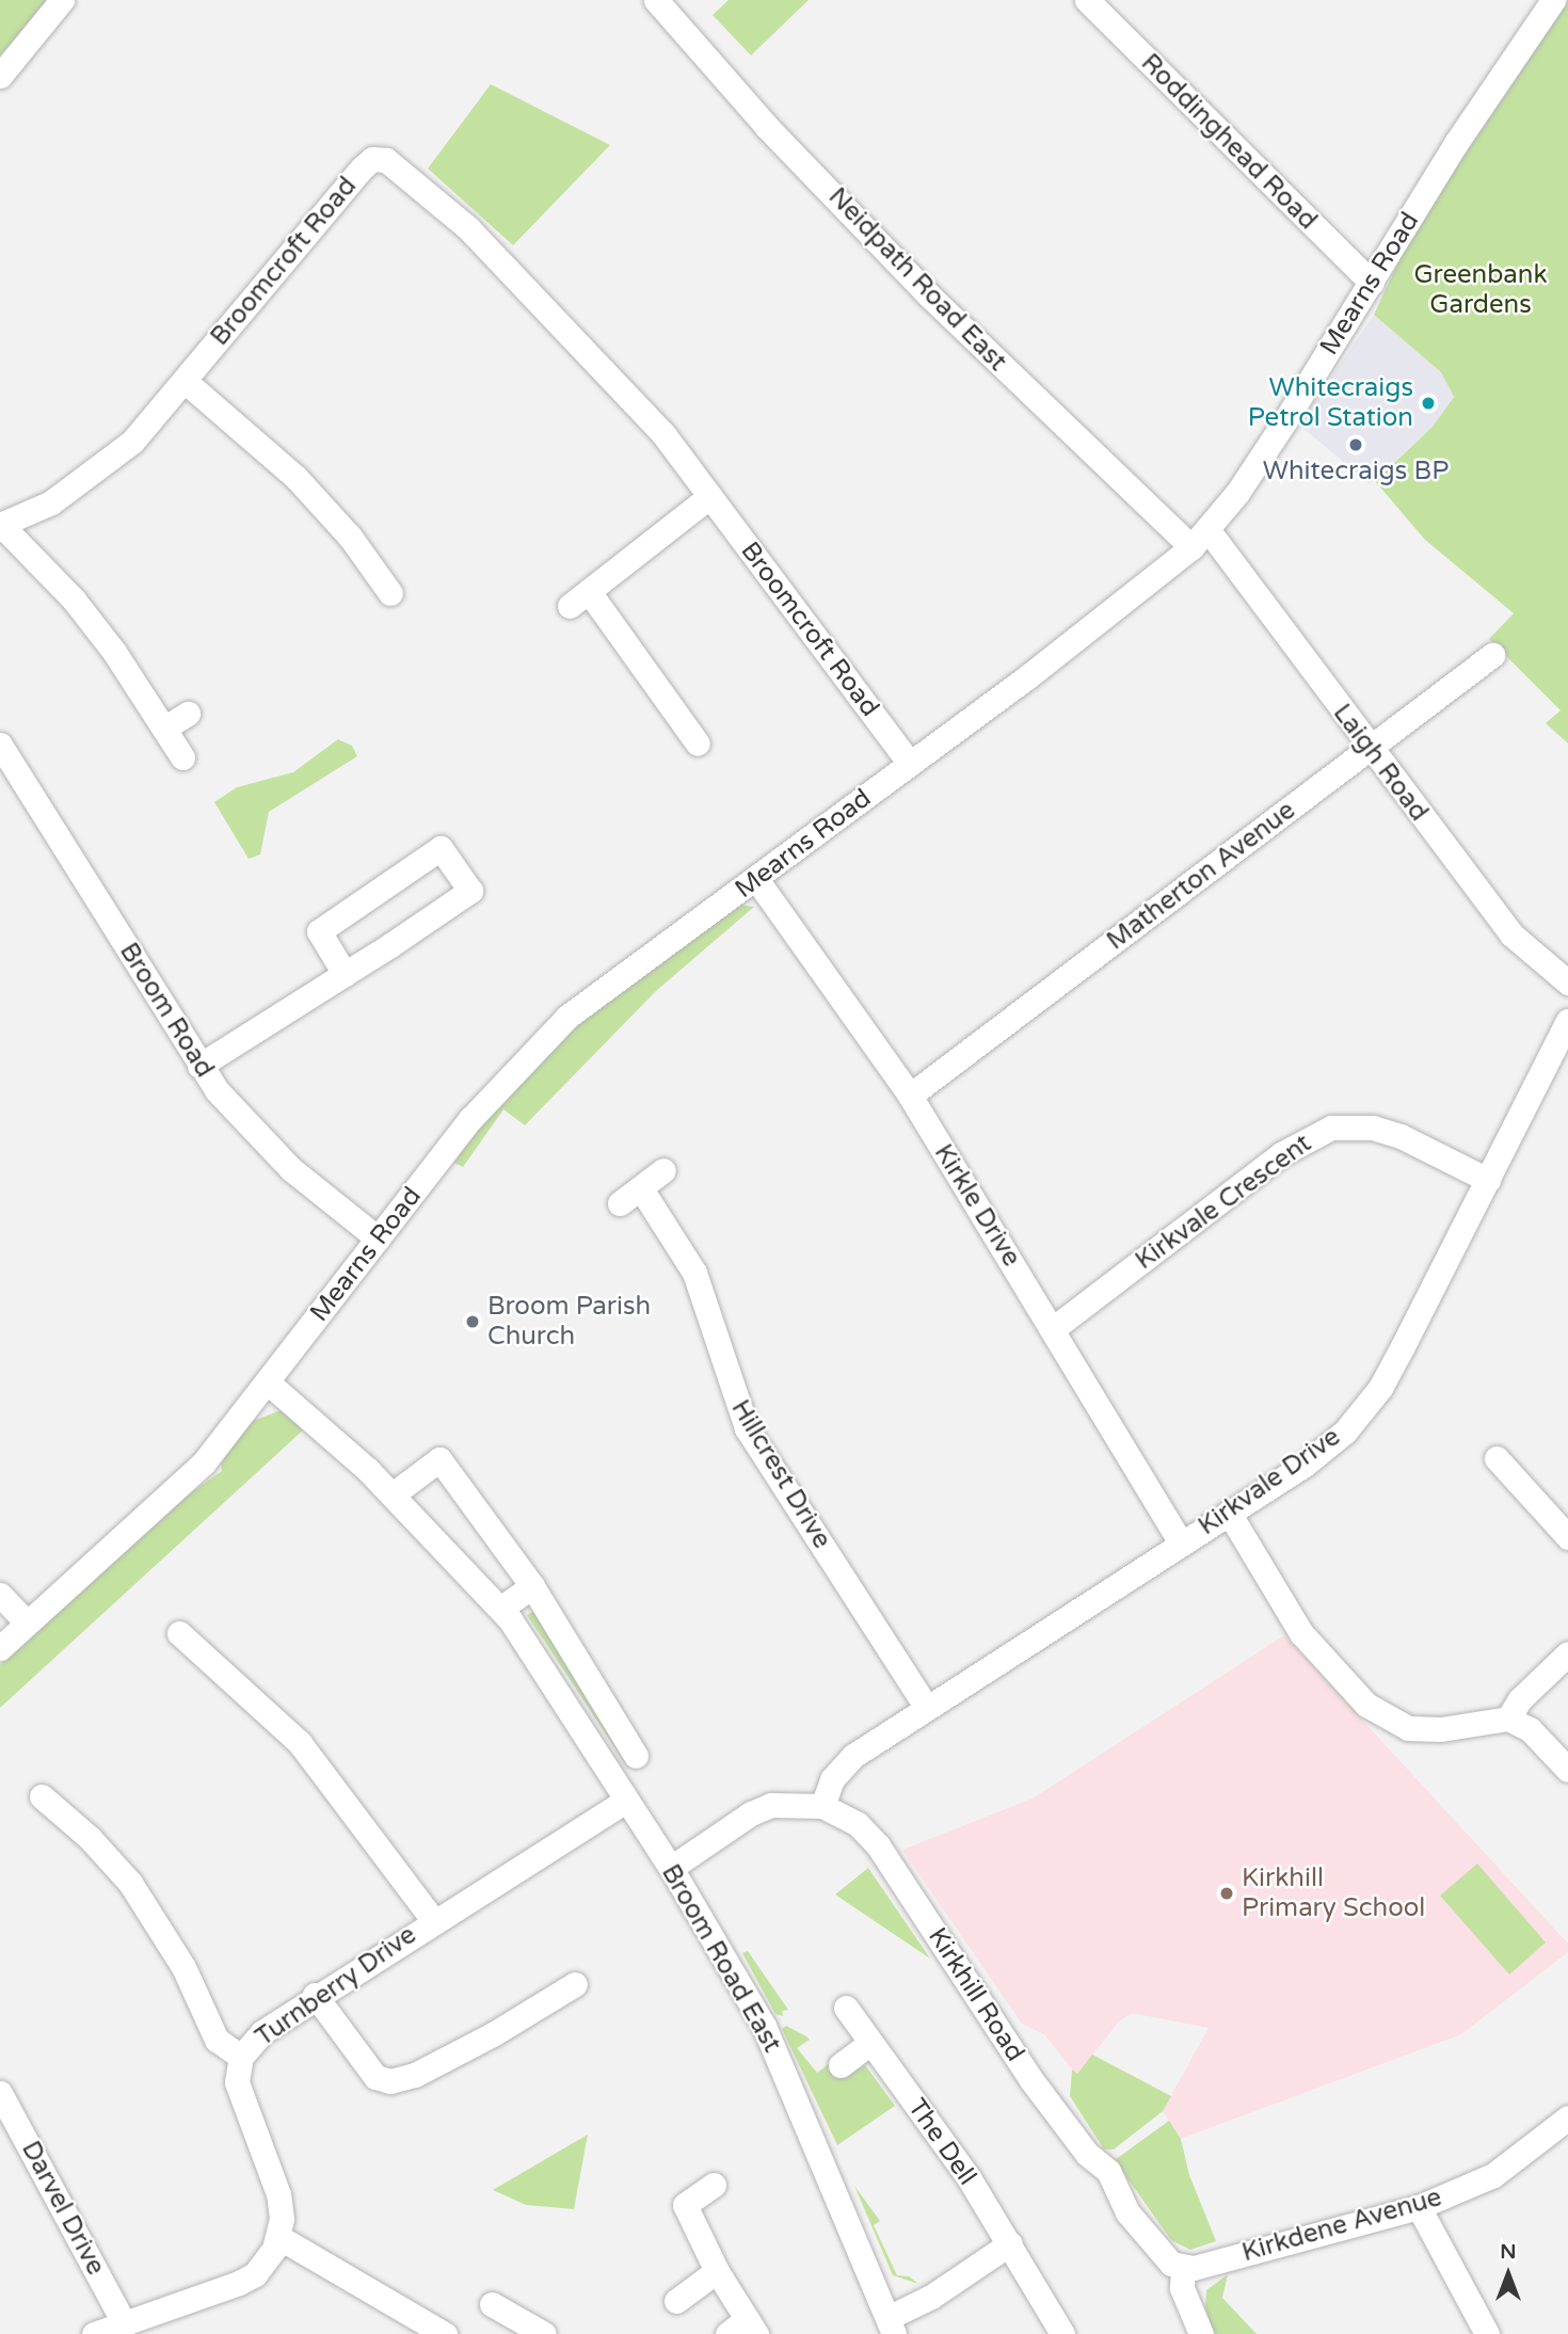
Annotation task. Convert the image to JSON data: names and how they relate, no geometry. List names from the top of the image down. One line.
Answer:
{"streets":{"street":["Roddinghead Road","Broomcroft Road","Neidpath Road East","Mearns Road","Laigh Road","Matherton Avenue","Broom Road","Kirkvale Crescent","Kirkle Drive","Hillcrest Drive","Kirkvale Drive","Broom Road East","Turnberry Drive","Kirkhill Road","The Dell","Darvel Drive","Kirkdene Avenue"]},"crossings":[["Roddinghead Road","Mearns Road"],["Broomcroft Road","Mearns Road"],["Neidpath Road East","Mearns Road"],["Neidpath Road East","Laigh Road"],["Mearns Road","Laigh Road"],["Mearns Road","Broom Road"],["Mearns Road","Kirkle Drive"],["Mearns Road","Broom Road East"],["Laigh Road","Matherton Avenue"],["Matherton Avenue","Kirkle Drive"],["Kirkvale Crescent","Kirkle Drive"],["Kirkvale Crescent","Kirkvale Drive"],["Kirkle Drive","Kirkvale Drive"],["Hillcrest Drive","Kirkvale Drive"],["Kirkvale Drive","Kirkhill Road"],["Broom Road East","Turnberry Drive"],["Broom Road East","Kirkhill Road"],["Kirkhill Road","Kirkdene Avenue"]],"parks":["Greenbank Gardens"],"places":["Whitecraigs Petrol Station","Whitecraigs BP","Broom Parish Church","Kirkhill Primary School"],"north":"top"}
